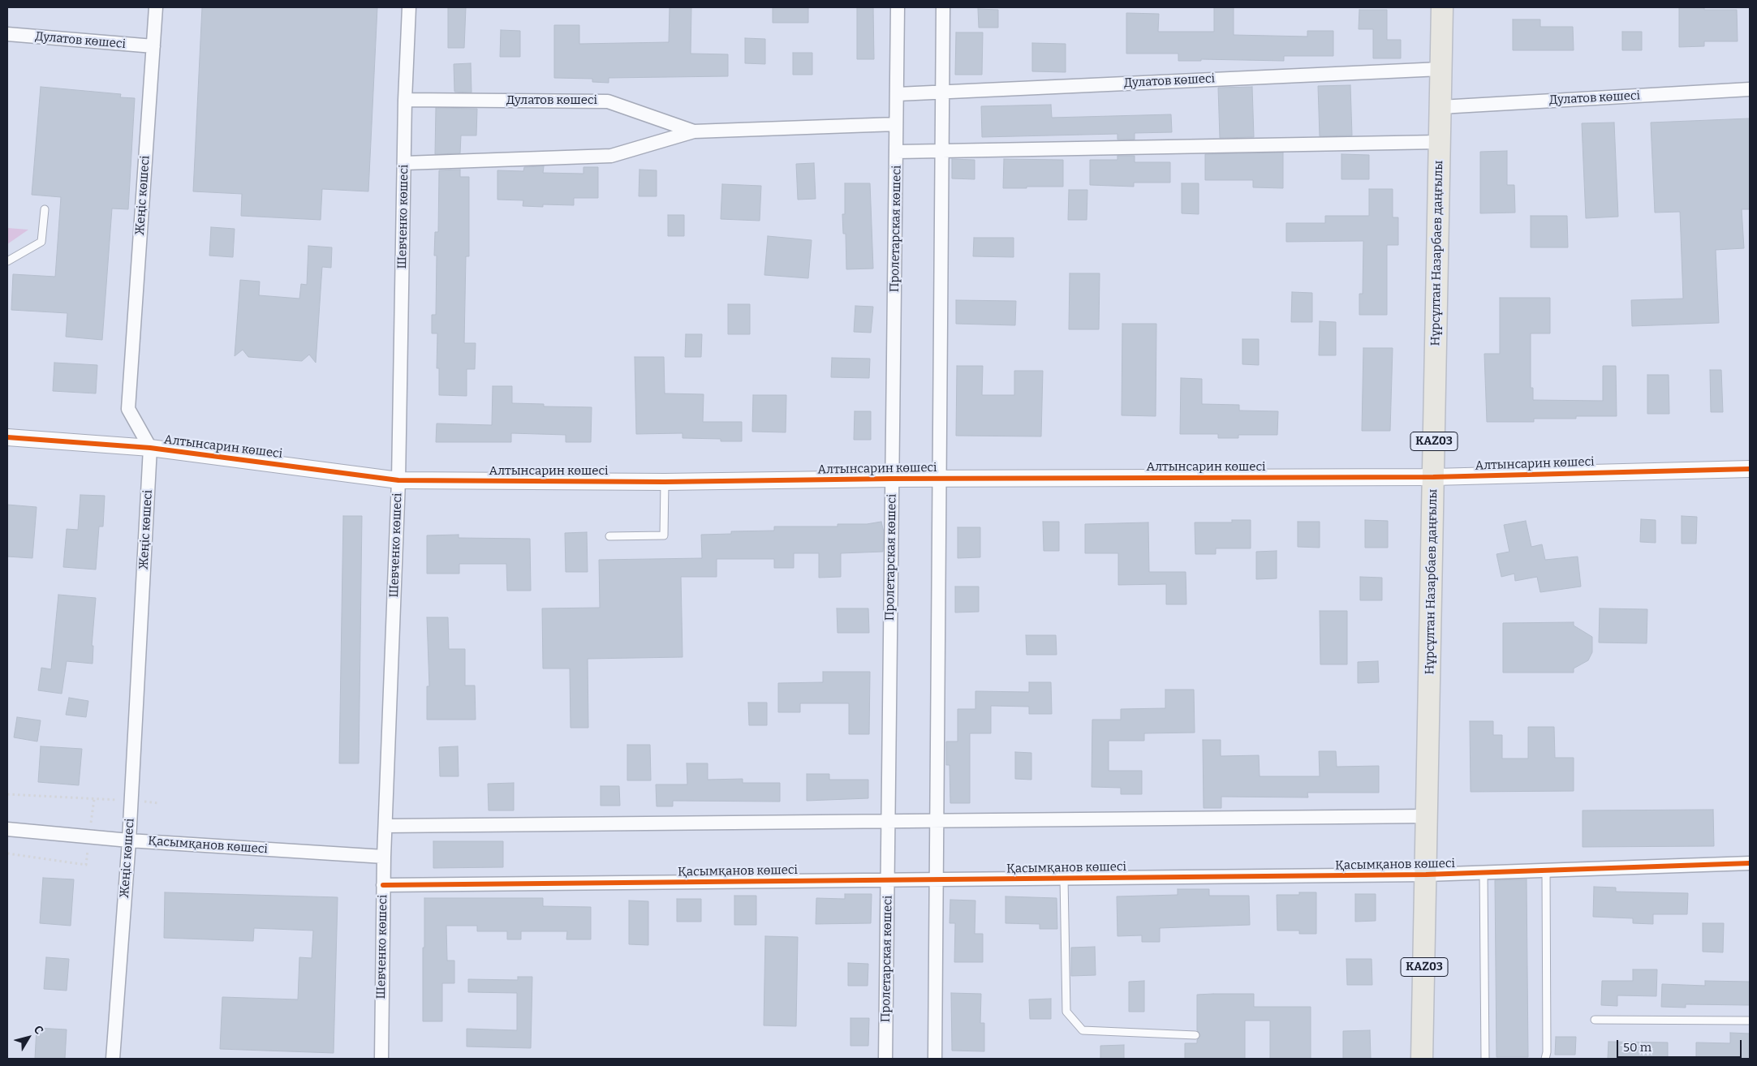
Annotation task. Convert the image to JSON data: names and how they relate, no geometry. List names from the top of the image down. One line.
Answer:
{"streets":{"main road":["Нұрсұлтан Назарбаев даңғылы","KАZ03"],"street":["Дулатов көшесі","Жеңіс көшесі","Шевченко көшесі","Пролетарская көшесі","Алтынсарин көшесі","Қасымқанов көшесі"]},"crossings":[["Дулатов көшесі","Жеңіс көшесі"],["Дулатов көшесі","Шевченко көшесі"],["Дулатов көшесі","Пролетарская көшесі"],["Дулатов көшесі","Нұрсұлтан Назарбаев даңғылы"],["Жеңіс көшесі","Алтынсарин көшесі"],["Жеңіс көшесі","Қасымқанов көшесі"],["Шевченко көшесі","Алтынсарин көшесі"],["Шевченко көшесі","Қасымқанов көшесі"],["Пролетарская көшесі","Алтынсарин көшесі"],["Пролетарская көшесі","Қасымқанов көшесі"],["Нұрсұлтан Назарбаев даңғылы","Алтынсарин көшесі"],["Нұрсұлтан Назарбаев даңғылы","Қасымқанов көшесі"]],"scale_bar":"50 m","north":"top right"}
